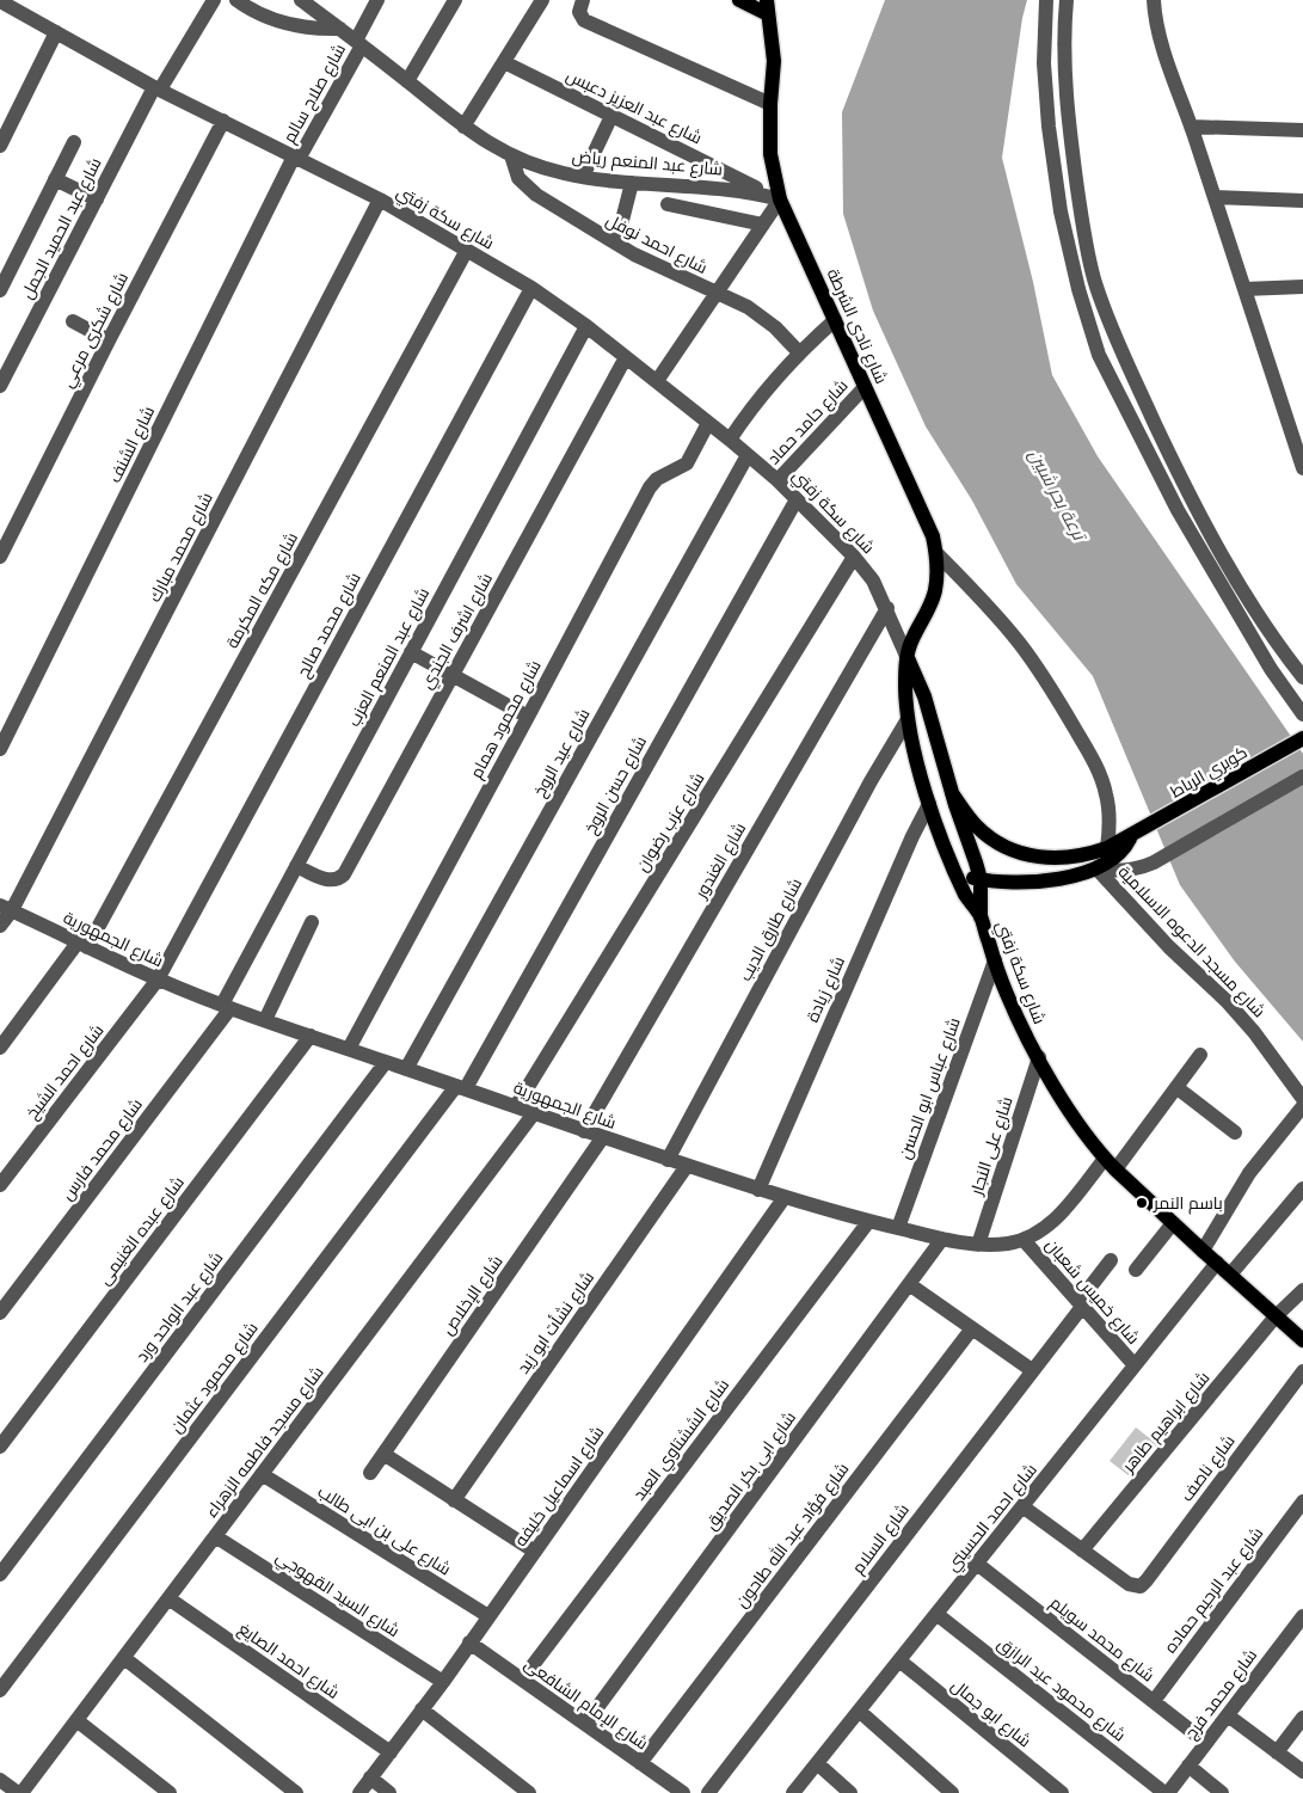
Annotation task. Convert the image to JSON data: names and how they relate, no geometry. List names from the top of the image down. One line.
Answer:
{"streets":{"main road":["شارع سكة زفتي","شارع نادى الشرطة","كوبري الرباط"],"street":["شارع صلاح سالم","شارع عبد العزيز دعبس","شارع عبد المنعم رياض","شارع عبد الحميد الجمل","شارع احمد نوفل","شارع شكرى مرعي","شارع حامد حماد","شارع الشنف","شارع محمد مبارك","شارع مكه المكرمة","شارع محمد صالح","شارع اشرف الجندي","شارع عبد المنعم العزب","شارع محمود همام","شارع عيد الروخ","شارع حسن الروخ","شارع عزب رضوان","شارع الغندور","شارع طارق الديب","شارع الجمهورية","شارع مسجد الدعوه الاسلامية","شارع زيادة","شارع احمد الشيخ","شارع عباس ابو الحسن","شارع على النجار","شارع محمد فارس","شارع عبده الغنيمى","شارع خميس شعبان","شارع الإخلاص","شارع عبد الواحد ورد","شارع نشأت ابو زيد","شارع محمود عثمان","شارع ابراهيم طاهر","شارع الششتاوي العبد","شارع مسجد فاطمه الزهراء","شارع ناصف","شارع ابى بكر الصديق","شارع اسماعيل خليفه","شارع احمد الحسيني","شارع على بن ابى طالب","شارع فؤاد عبد الله طاحون","شارع السلام","شارع عبد الرحيم حماده","شارع السيد القهوجي","شارع محمد سويلم","شارع احمد الصايغ","شارع محمود عبد الرازق","شارع محمد فرج","شارع الإمام الشافعى","شارع ابو جمال"]},"crossings":[["شارع صلاح سالم","شارع عبد المنعم رياض"],["شارع صلاح سالم","شارع سكة زفتي"],["شارع صلاح سالم","شارع الشنف"],["شارع عبد العزيز دعبس","شارع عبد المنعم رياض"],["شارع عبد العزيز دعبس","شارع نادى الشرطة"],["شارع عبد المنعم رياض","شارع احمد نوفل"],["شارع عبد المنعم رياض","شارع نادى الشرطة"],["شارع سكة زفتي","شارع عبد الحميد الجمل"],["شارع سكة زفتي","شارع نادى الشرطة"],["شارع سكة زفتي","شارع شكرى مرعي"],["شارع سكة زفتي","شارع حامد حماد"],["شارع سكة زفتي","شارع الشنف"],["شارع سكة زفتي","شارع محمد مبارك"],["شارع سكة زفتي","شارع مكه المكرمة"],["شارع سكة زفتي","شارع محمد صالح"],["شارع سكة زفتي","شارع اشرف الجندي"],["شارع سكة زفتي","شارع عبد المنعم العزب"],["شارع سكة زفتي","شارع محمود همام"],["شارع سكة زفتي","شارع عيد الروخ"],["شارع سكة زفتي","شارع حسن الروخ"],["شارع سكة زفتي","شارع عزب رضوان"],["شارع سكة زفتي","شارع الغندور"],["شارع سكة زفتي","شارع طارق الديب"],["شارع سكة زفتي","شارع الجمهورية"],["شارع سكة زفتي","شارع زيادة"],["شارع سكة زفتي","شارع عباس ابو الحسن"],["شارع سكة زفتي","شارع على النجار"],["شارع سكة زفتي","شارع ابراهيم طاهر"],["شارع سكة زفتي","شارع احمد الحسيني"],["شارع نادى الشرطة","شارع حامد حماد"],["شارع محمد مبارك","شارع الجمهورية"],["شارع مكه المكرمة","شارع الجمهورية"],["شارع محمد صالح","شارع الجمهورية"],["شارع محمد صالح","شارع احمد الشيخ"],["شارع اشرف الجندي","شارع عبد المنعم العزب"],["شارع عبد المنعم العزب","شارع الجمهورية"],["شارع عبد المنعم العزب","شارع محمد فارس"],["شارع محمود همام","شارع الجمهورية"],["شارع عيد الروخ","شارع الجمهورية"],["شارع حسن الروخ","شارع الجمهورية"],["شارع حسن الروخ","شارع محمود عثمان"],["شارع عزب رضوان","شارع الجمهورية"],["شارع الغندور","شارع الجمهورية"],["شارع طارق الديب","شارع الجمهورية"],["شارع الجمهورية","شارع زيادة"],["شارع الجمهورية","شارع احمد الشيخ"],["شارع الجمهورية","شارع عباس ابو الحسن"],["شارع الجمهورية","شارع على النجار"],["شارع الجمهورية","شارع محمد فارس"],["شارع الجمهورية","شارع عبده الغنيمى"],["شارع الجمهورية","شارع خميس شعبان"],["شارع الجمهورية","شارع الإخلاص"],["شارع الجمهورية","شارع عبد الواحد ورد"],["شارع الجمهورية","شارع نشأت ابو زيد"],["شارع الجمهورية","شارع محمود عثمان"],["شارع الجمهورية","شارع الششتاوي العبد"],["شارع الجمهورية","شارع مسجد فاطمه الزهراء"],["شارع الجمهورية","شارع ابى بكر الصديق"],["شارع الجمهورية","شارع اسماعيل خليفه"],["شارع خميس شعبان","شارع احمد الحسيني"],["شارع خميس شعبان","شارع السلام"],["شارع ابراهيم طاهر","شارع ناصف"],["شارع الششتاوي العبد","شارع الإمام الشافعى"],["شارع مسجد فاطمه الزهراء","شارع على بن ابى طالب"],["شارع مسجد فاطمه الزهراء","شارع السيد القهوجي"],["شارع مسجد فاطمه الزهراء","شارع احمد الصايغ"],["شارع ابى بكر الصديق","شارع الإمام الشافعى"],["شارع اسماعيل خليفه","شارع على بن ابى طالب"],["شارع اسماعيل خليفه","شارع السيد القهوجي"],["شارع اسماعيل خليفه","شارع احمد الصايغ"],["شارع اسماعيل خليفه","شارع الإمام الشافعى"],["شارع احمد الحسيني","شارع محمد سويلم"],["شارع احمد الحسيني","شارع محمود عبد الرازق"],["شارع احمد الحسيني","شارع ابو جمال"],["شارع فؤاد عبد الله طاحون","شارع الإمام الشافعى"],["شارع عبد الرحيم حماده","شارع محمد سويلم"],["شارع محمد سويلم","شارع محمد فرج"],["شارع محمود عبد الرازق","شارع محمد فرج"]],"water":["ترعة بحر شبين"],"places":["باسم النمر"]}
